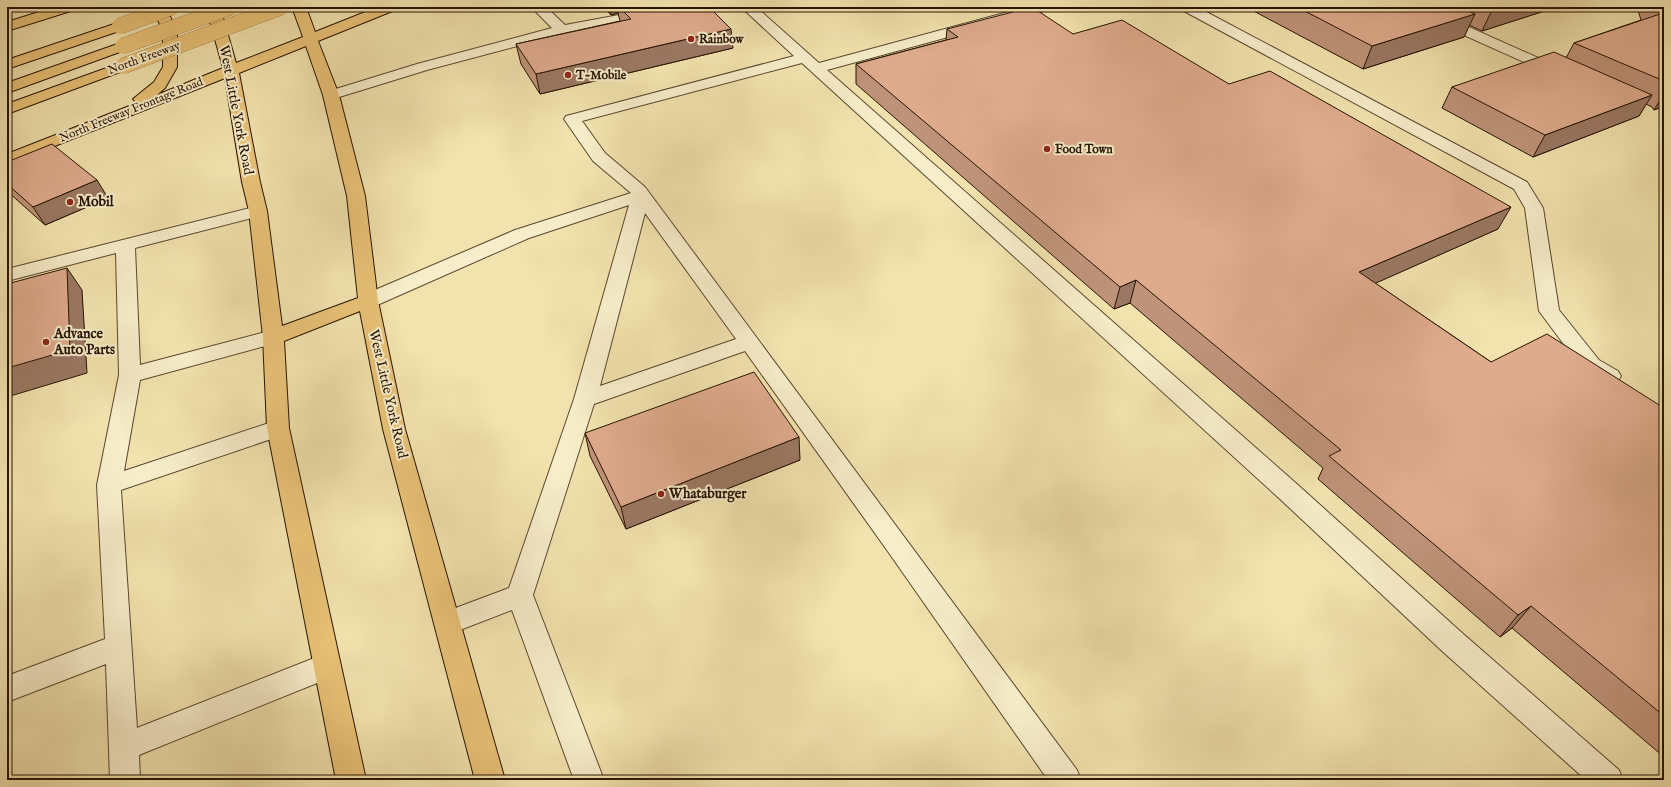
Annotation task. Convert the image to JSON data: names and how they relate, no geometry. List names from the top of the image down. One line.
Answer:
{"streets":{"main road":["North Freeway","North Freeway Frontage Road","West Little York Road"]},"crossings":[["North Freeway Frontage Road","West Little York Road"]],"places":["Rainbow","T-Mobile","Food Town","Mobil","Advance Auto Parts","Whataburger"]}
